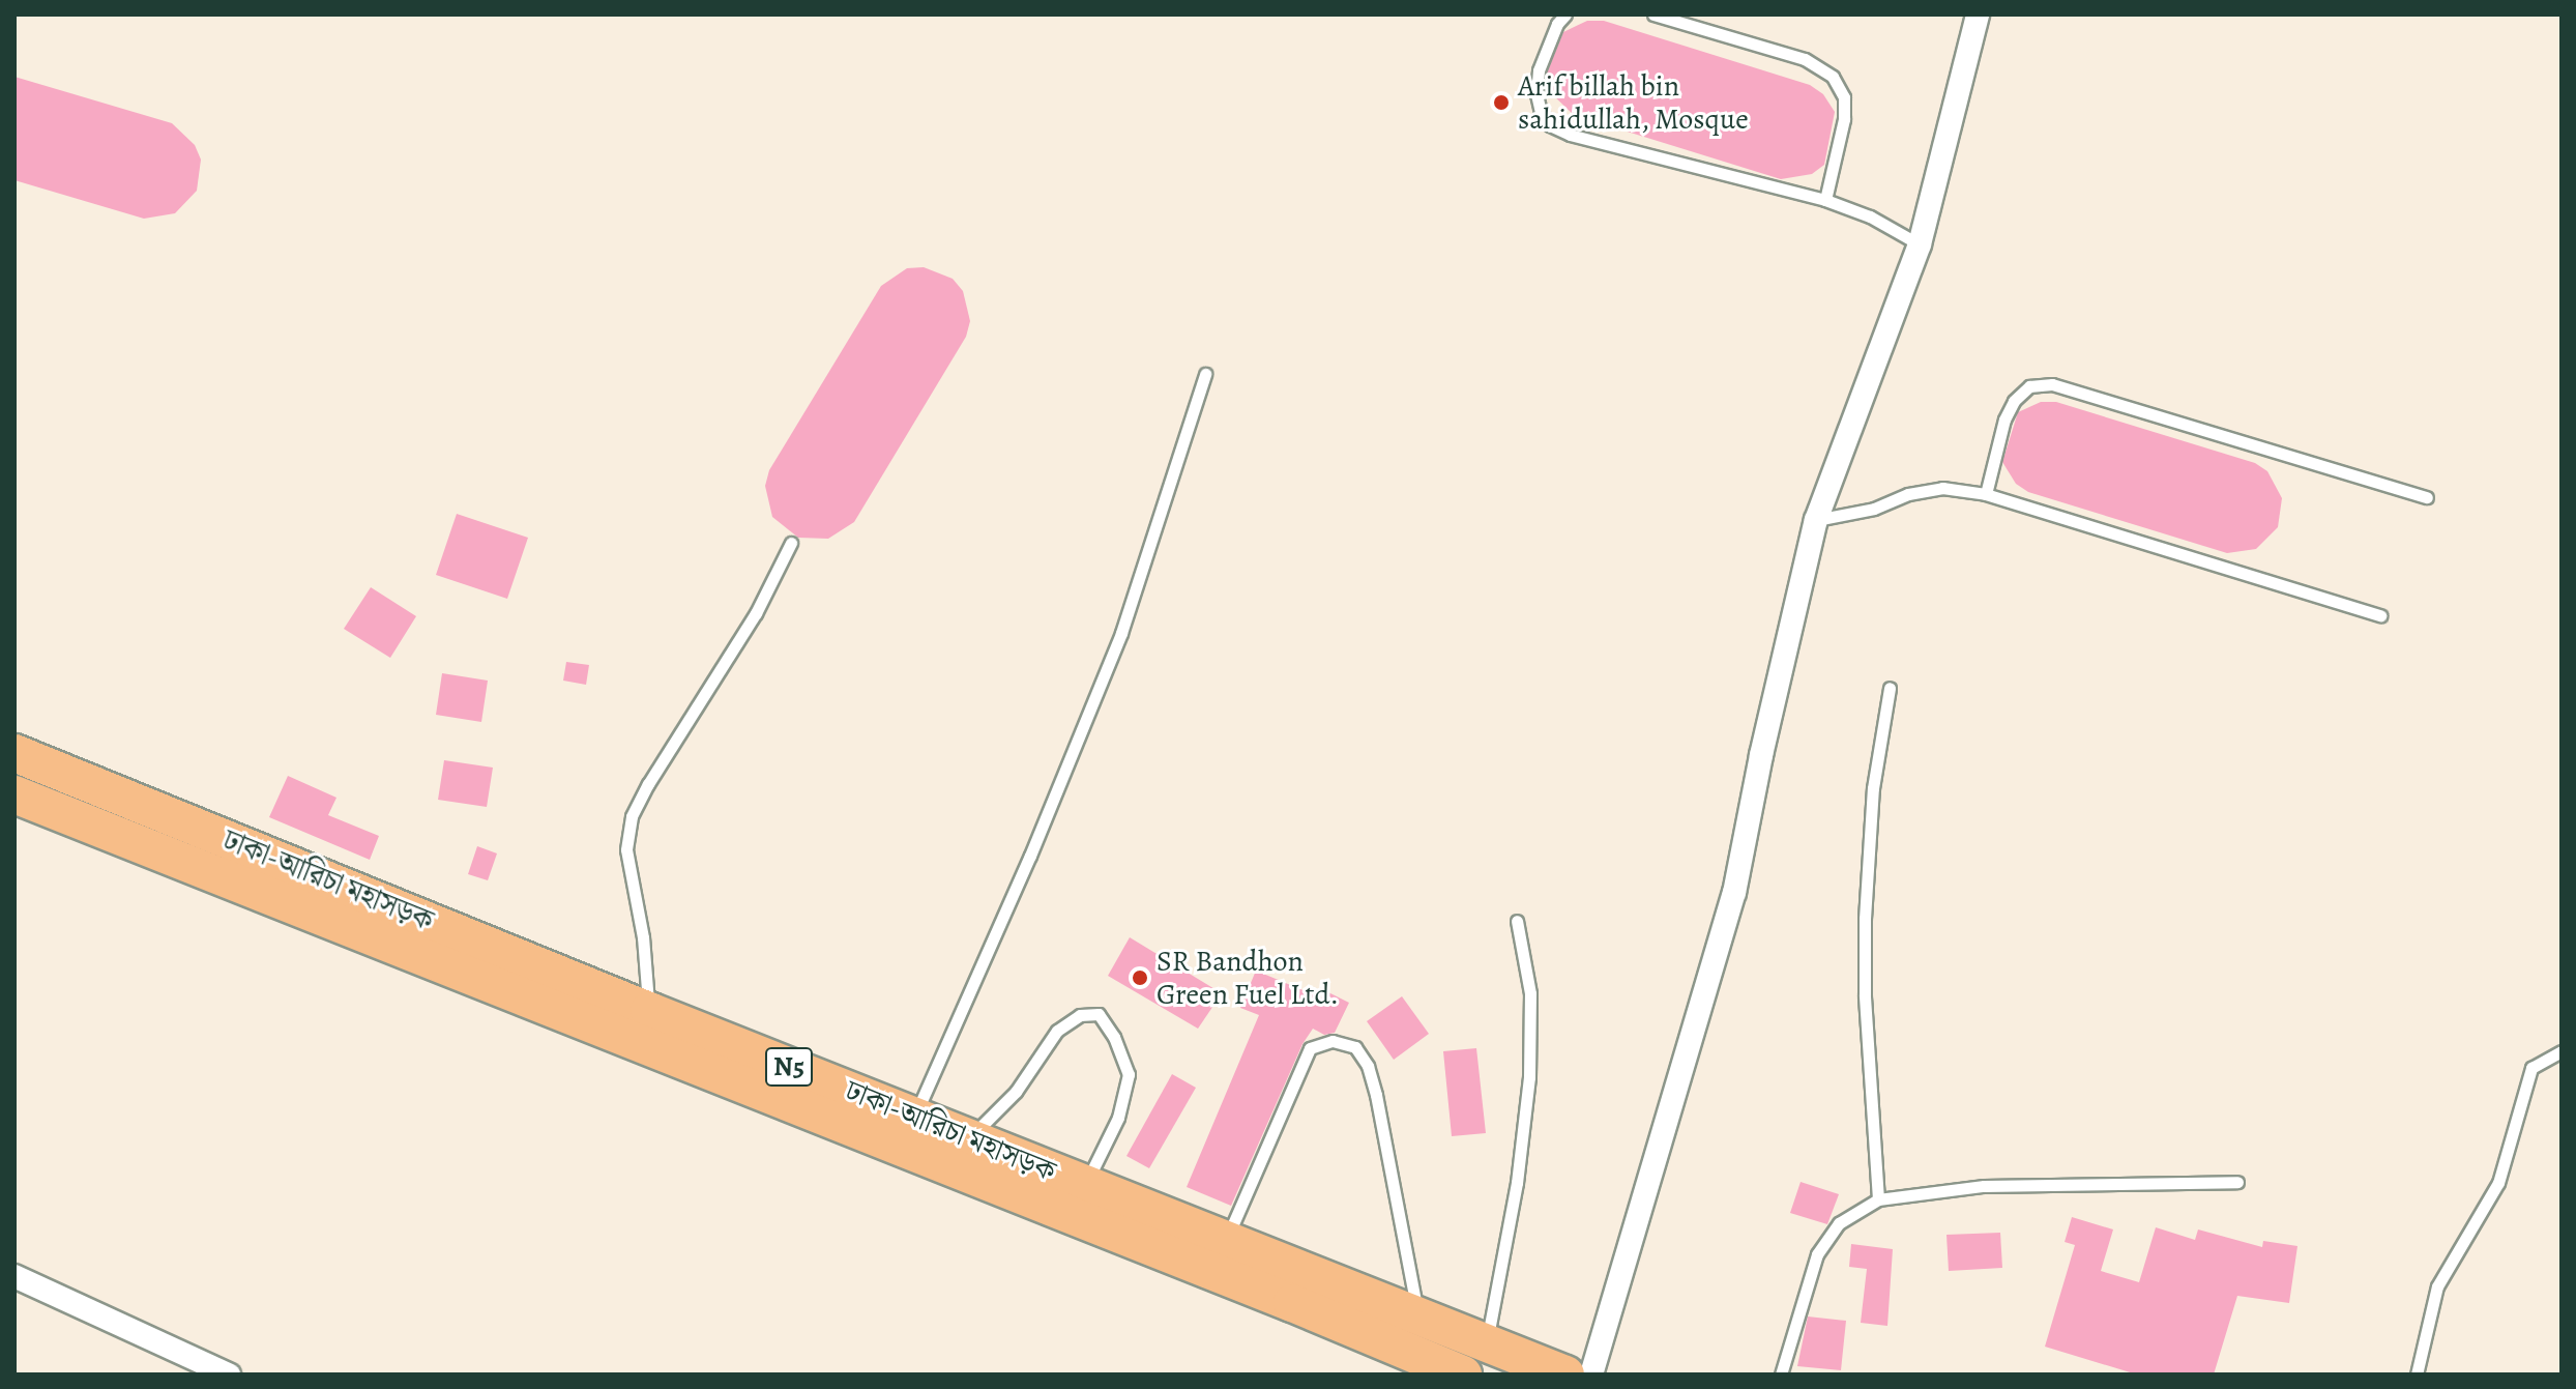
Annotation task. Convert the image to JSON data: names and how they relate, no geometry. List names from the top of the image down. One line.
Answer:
{"streets":{"highway":["ঢাকা-আরিচা মহাসড়ক","N5"]},"places":["Arif billah bin sahidullah, Mosque","SR Bandhon Green Fuel Ltd."]}
